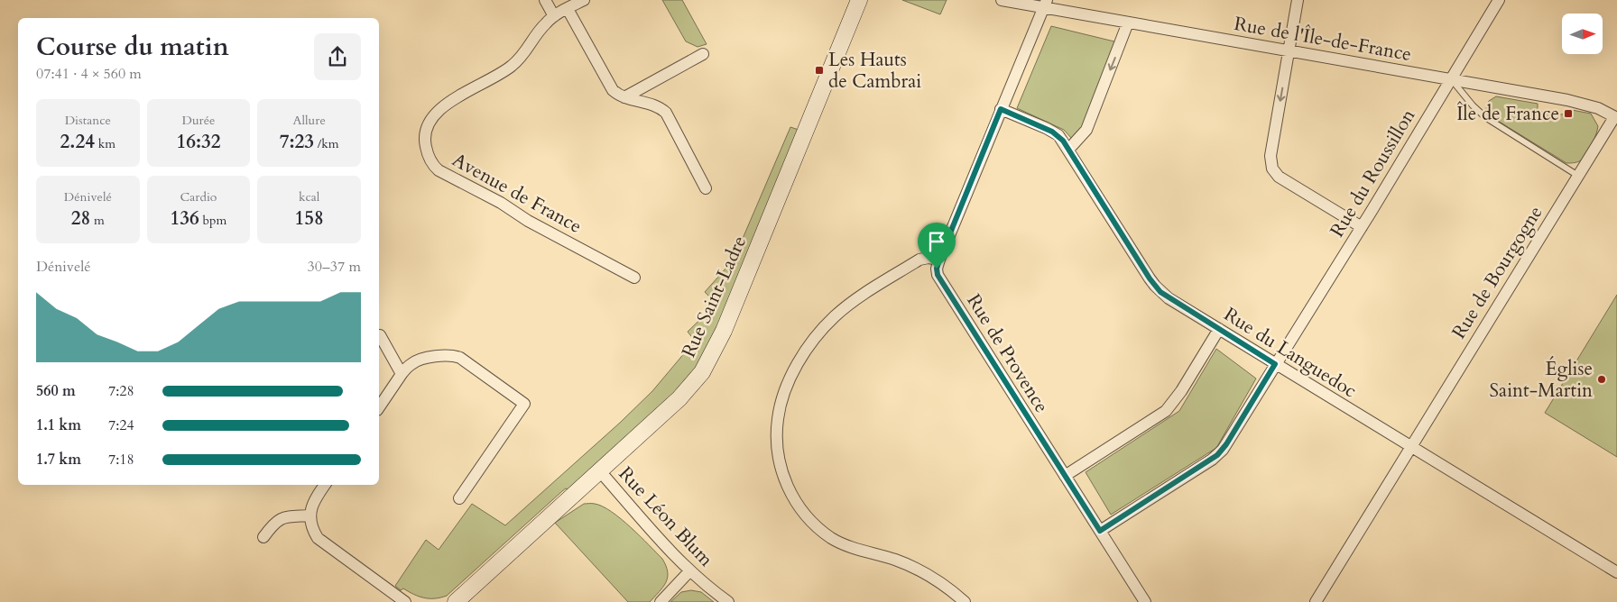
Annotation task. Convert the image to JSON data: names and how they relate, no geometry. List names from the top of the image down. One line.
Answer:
{"streets":{"street":["Rue de l'Île-de-France","Rue du Roussillon","Avenue de France","Rue de Bourgogne","Rue Saint-Ladre","Rue du Languedoc","Rue de Provence","Rue Léon Blum"]},"crossings":[["Rue de l'Île-de-France","Rue du Roussillon"],["Rue de l'Île-de-France","Rue de Bourgogne"],["Rue de l'Île-de-France","Rue de Provence"],["Rue du Roussillon","Rue du Languedoc"],["Rue du Roussillon","Rue de Provence"],["Rue de Bourgogne","Rue du Languedoc"],["Rue Saint-Ladre","Rue Léon Blum"],["Rue du Languedoc","Rue de Provence"]],"places":{"transit":["Les Hauts de Cambrai","Île de France"],"other":["Église Saint-Martin"]},"north":"right","page":{"heading":["Course du matin","07:41 · 4 × 560 m"],"stats":[["Distance","2.24 km"],["Durée","16:32"],["Allure","7:23 /km"],["Dénivelé","28 m"],["Cardio","136 bpm"],["kcal","158"]],"chart":["Dénivelé","30–37 m"],"list":[{"name":"560 m","note":"7:28"},{"name":"1.1 km","note":"7:24"},{"name":"1.7 km","note":"7:18"}]}}
